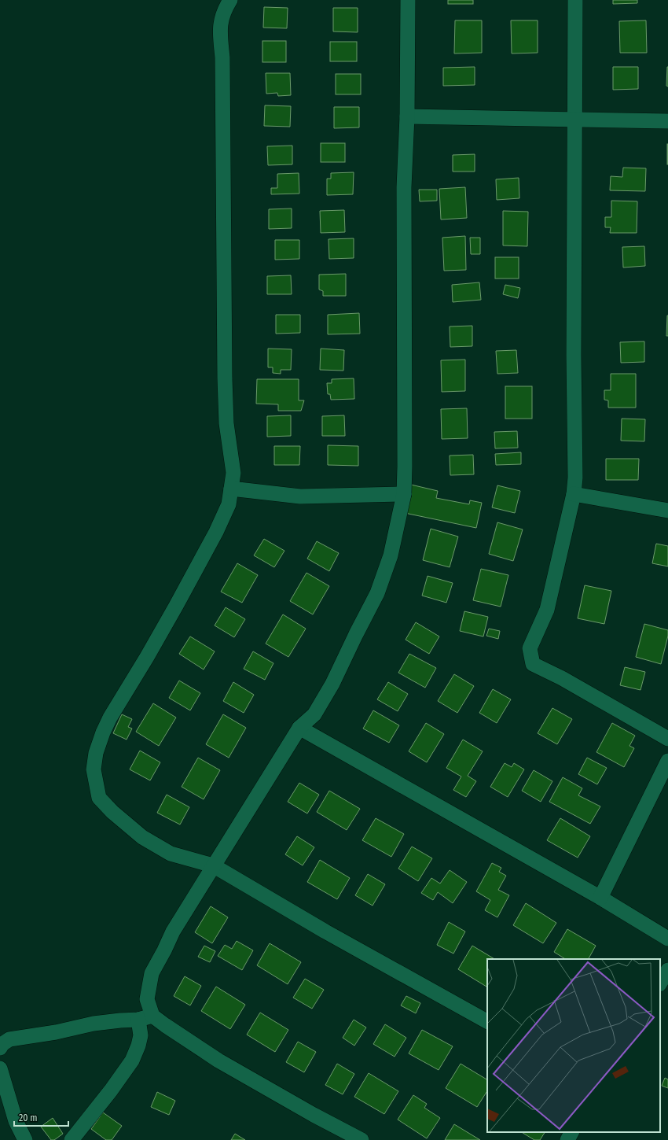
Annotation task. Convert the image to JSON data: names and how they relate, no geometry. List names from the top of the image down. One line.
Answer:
{"scale_bar":"20 m"}
